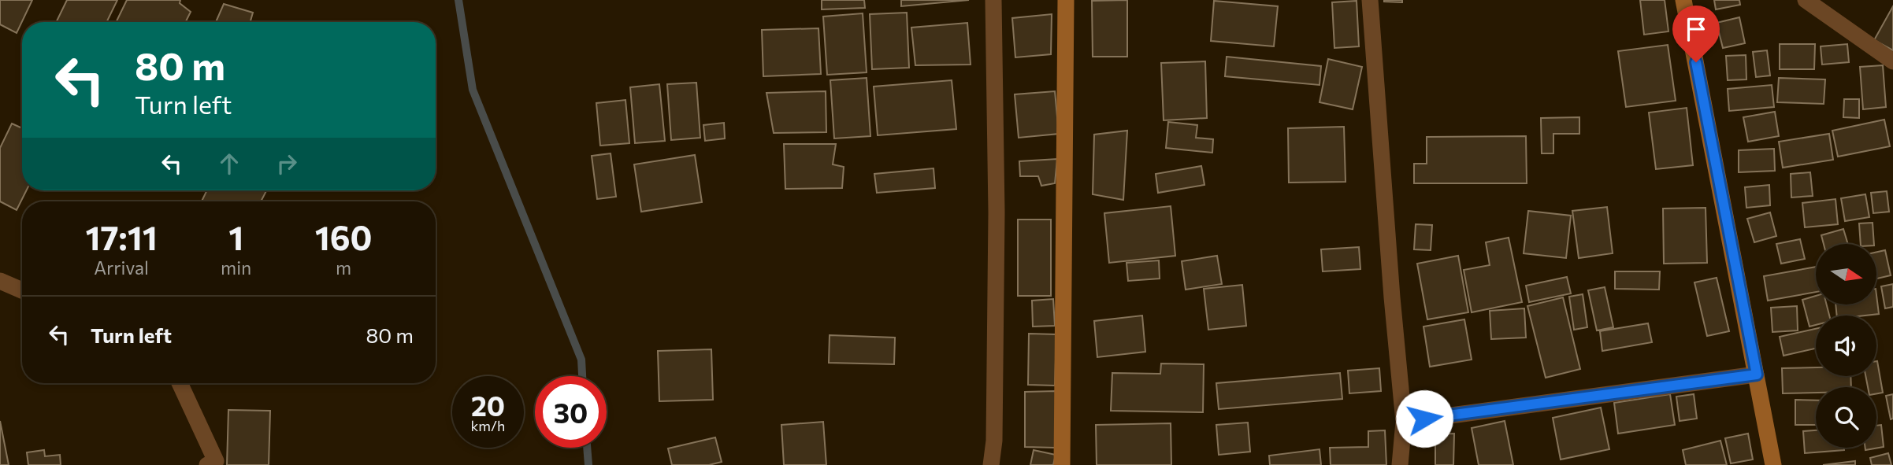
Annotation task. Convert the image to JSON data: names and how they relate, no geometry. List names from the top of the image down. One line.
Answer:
{"north":"right","page":{"turn":["80 m","Turn left"],"eta":["17:11","Arrival","1","min","160","m"],"list":[{"name":"Turn left","value":"80 m"}],"speed":"20 km/h","limit":"30"}}
